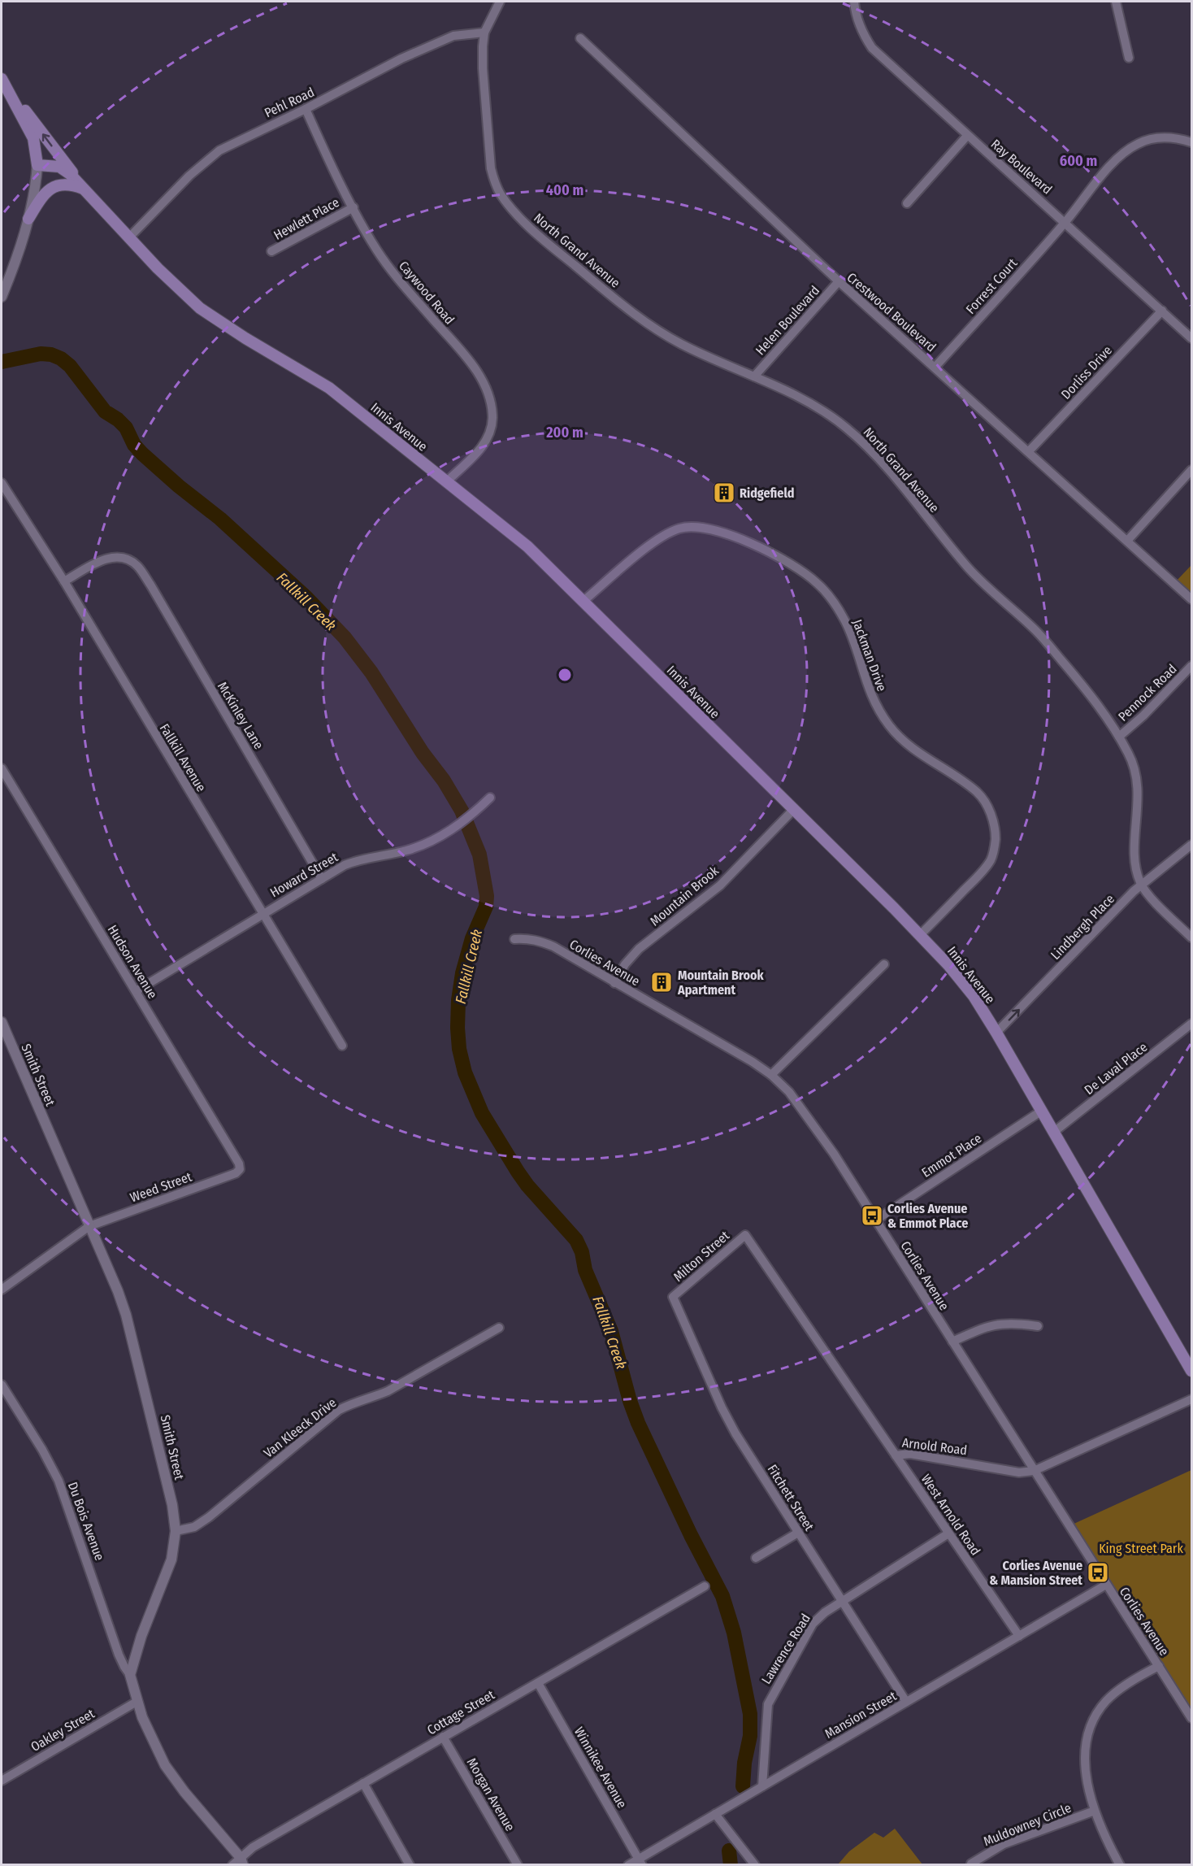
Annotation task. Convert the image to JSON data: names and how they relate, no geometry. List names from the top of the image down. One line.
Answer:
{"streets":{"main road":["Innis Avenue"],"street":["Pehl Road","Ray Boulevard","Hewlett Place","North Grand Avenue","Forrest Court","Caywood Road","Crestwood Boulevard","Helen Boulevard","Dorliss Drive","Jackman Drive","Pennock Road","McKinley Lane","Fallkill Avenue","Howard Street","Mountain Brook","Lindbergh Place","Hudson Avenue","Corlies Avenue","De Laval Place","Smith Street","Emmot Place","Weed Street","Milton Street","Van Kleeck Drive","Arnold Road","Fitchett Street","West Arnold Road","Du Bois Avenue","Lawrence Road","Cottage Street","Mansion Street","Oakley Street","Winnikee Avenue","Morgan Avenue","Muldowney Circle"]},"crossings":[["Pehl Road","North Grand Avenue"],["Pehl Road","Caywood Road"],["Pehl Road","Innis Avenue"],["Ray Boulevard","Forrest Court"],["Ray Boulevard","Dorliss Drive"],["Hewlett Place","Caywood Road"],["North Grand Avenue","Helen Boulevard"],["North Grand Avenue","Pennock Road"],["North Grand Avenue","Lindbergh Place"],["Forrest Court","Crestwood Boulevard"],["Caywood Road","Innis Avenue"],["Crestwood Boulevard","Helen Boulevard"],["Crestwood Boulevard","Dorliss Drive"],["Innis Avenue","Jackman Drive"],["Innis Avenue","Mountain Brook"],["Innis Avenue","Lindbergh Place"],["Innis Avenue","De Laval Place"],["Innis Avenue","Emmot Place"],["McKinley Lane","Fallkill Avenue"],["McKinley Lane","Howard Street"],["Fallkill Avenue","Howard Street"],["Howard Street","Hudson Avenue"],["Mountain Brook","Corlies Avenue"],["Hudson Avenue","Weed Street"],["Corlies Avenue","Emmot Place"],["Corlies Avenue","Arnold Road"],["Corlies Avenue","Mansion Street"],["Smith Street","Weed Street"],["Smith Street","Van Kleeck Drive"],["Smith Street","Du Bois Avenue"],["Smith Street","Cottage Street"],["Smith Street","Oakley Street"],["Milton Street","Arnold Road"],["Milton Street","Fitchett Street"],["Arnold Road","West Arnold Road"],["Fitchett Street","Lawrence Road"],["Fitchett Street","Mansion Street"],["West Arnold Road","Lawrence Road"],["West Arnold Road","Mansion Street"],["Lawrence Road","Mansion Street"],["Cottage Street","Winnikee Avenue"],["Cottage Street","Morgan Avenue"],["Mansion Street","Winnikee Avenue"]],"one_way":["Lindbergh Place"],"water":["Fallkill Creek"],"parks":["King Street Park"],"places":{"building":["Ridgefield","Mountain Brook Apartment"],"bus stop":["Corlies Avenue & Emmot Place","Corlies Avenue & Mansion Street"]},"rings":["600 m","400 m","200 m"]}
